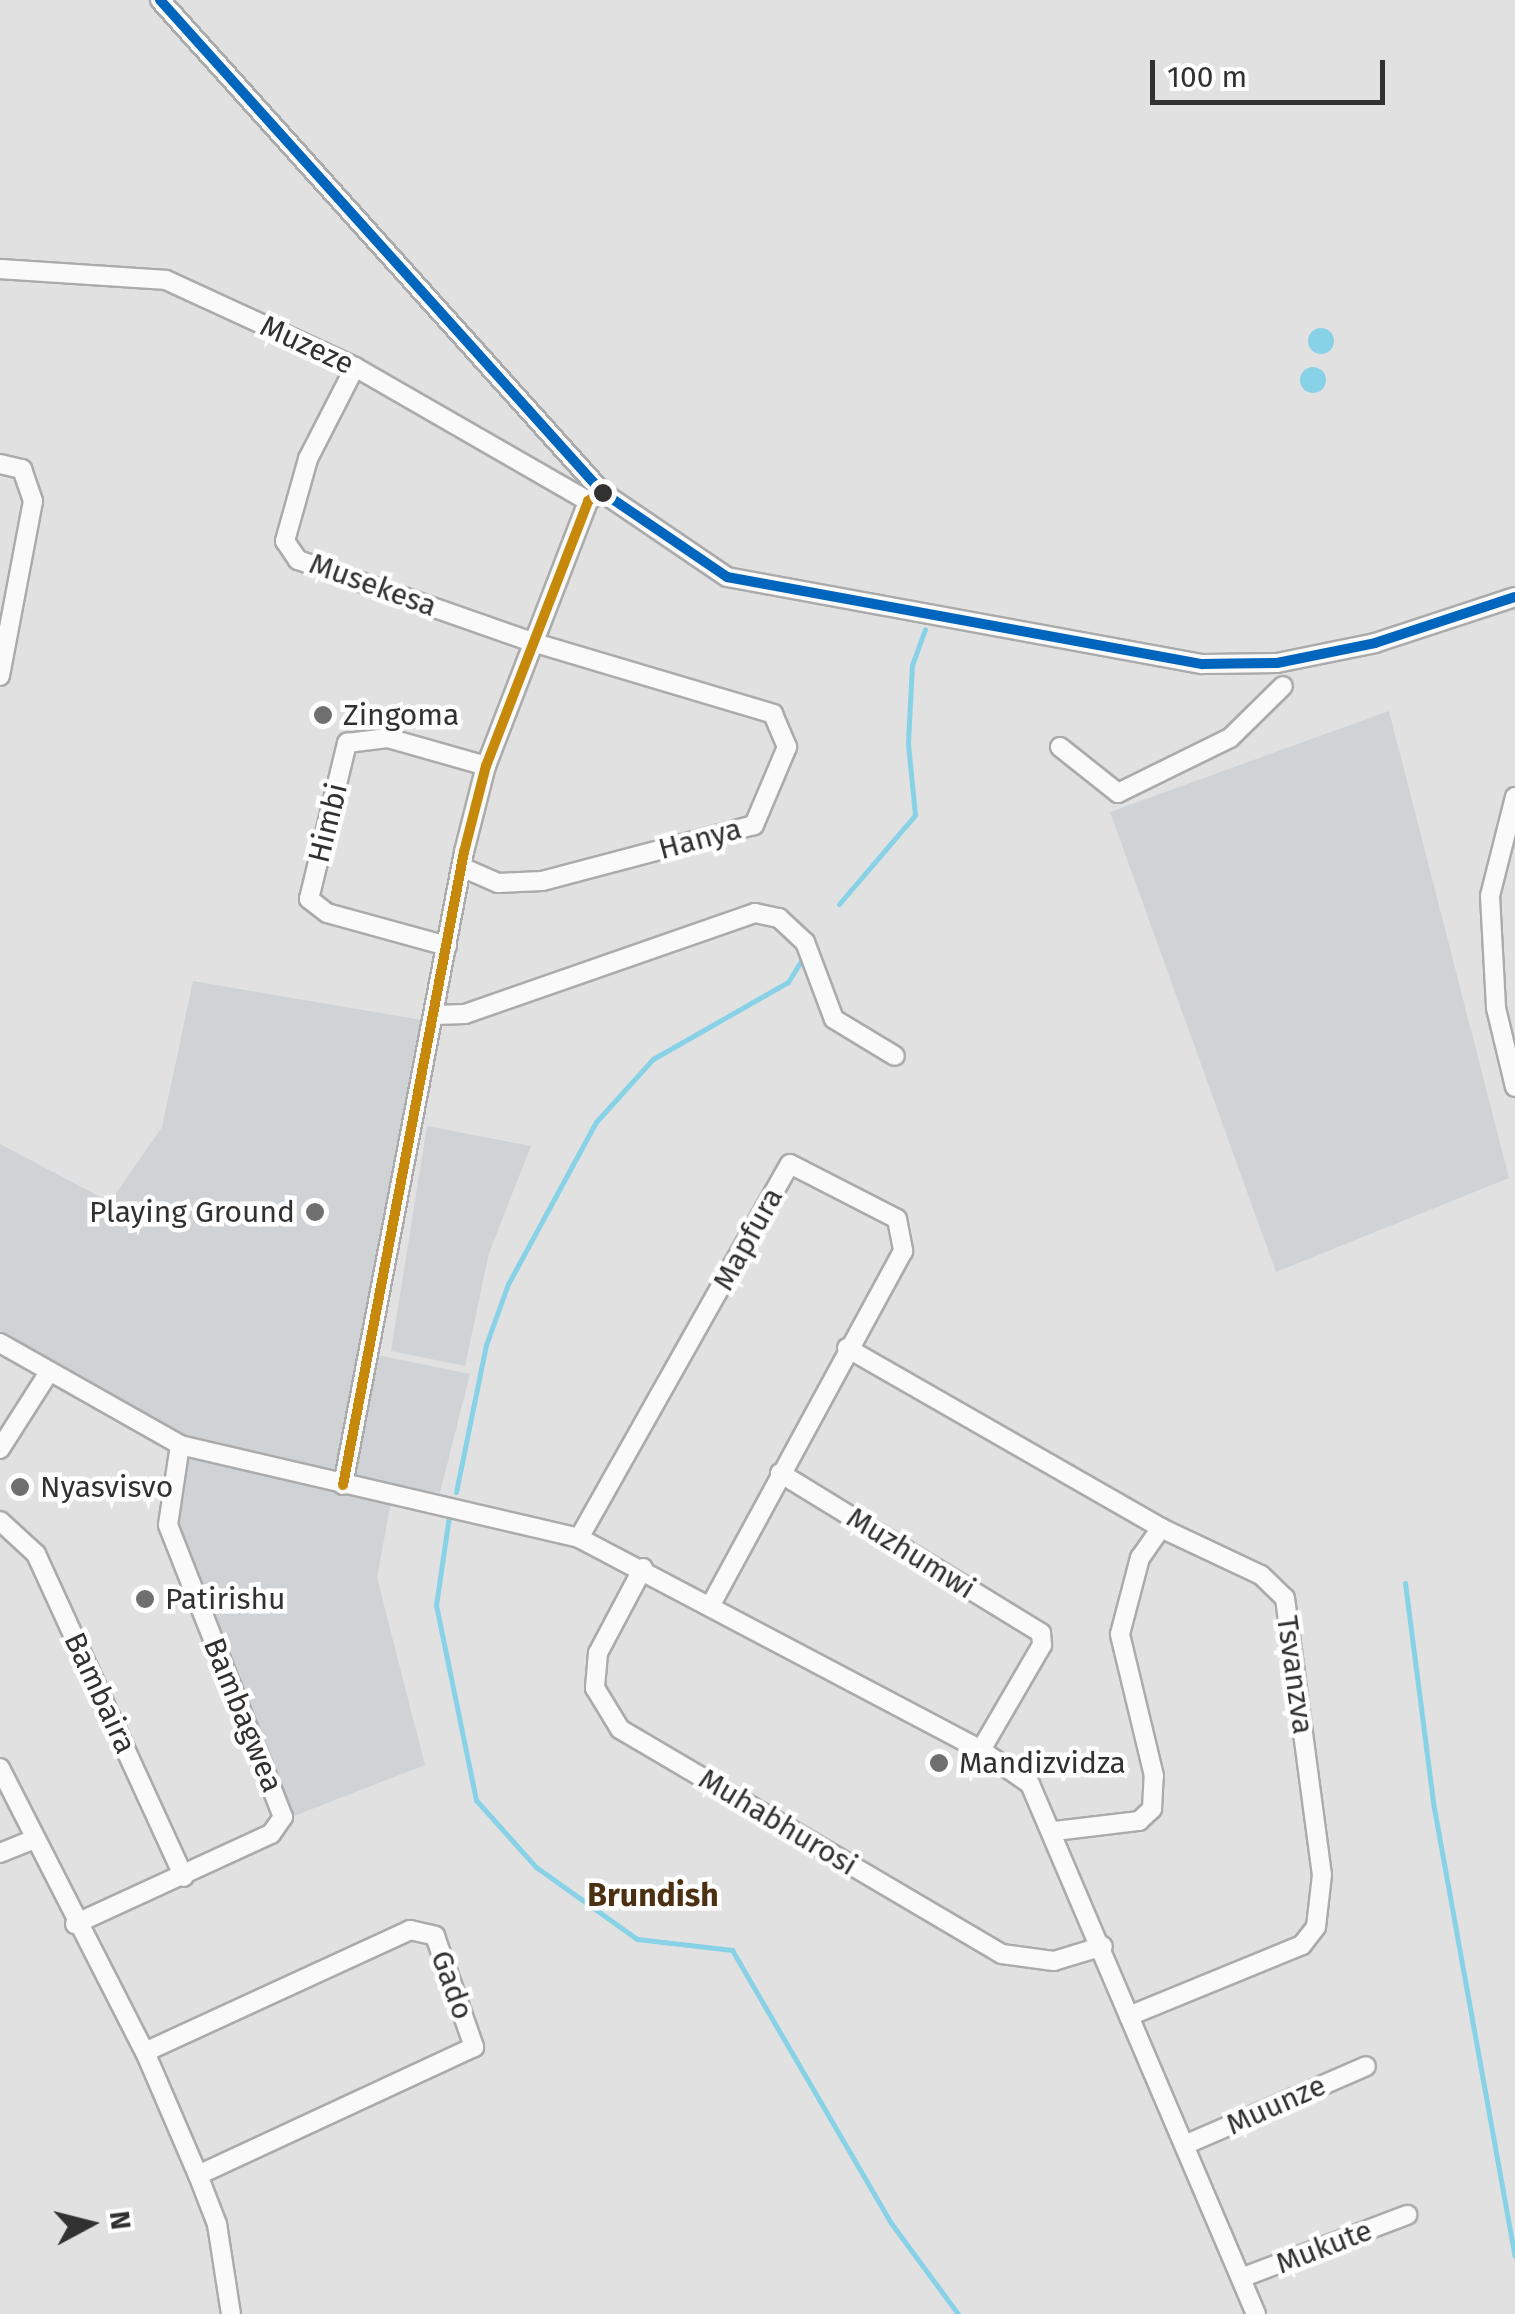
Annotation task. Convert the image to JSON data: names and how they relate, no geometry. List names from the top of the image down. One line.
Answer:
{"streets":{"street":["Muzeze","Musekesa","Himbi","Hanya","Mapfura","Muzhumwi","Tsvanzva","Bambaira","Bambagwea","Muhabhurosi","Gado","Muunze","Mukute"]},"crossings":[["Muzeze","Musekesa"],["Musekesa","Hanya"],["Mapfura","Muzhumwi"],["Mapfura","Tsvanzva"],["Bambaira","Bambagwea"]],"districts":["Brundish"],"places":["Zingoma","Playing Ground","Nyasvisvo","Patirishu","Mandizvidza"],"scale_bar":"100 m","north":"right"}
